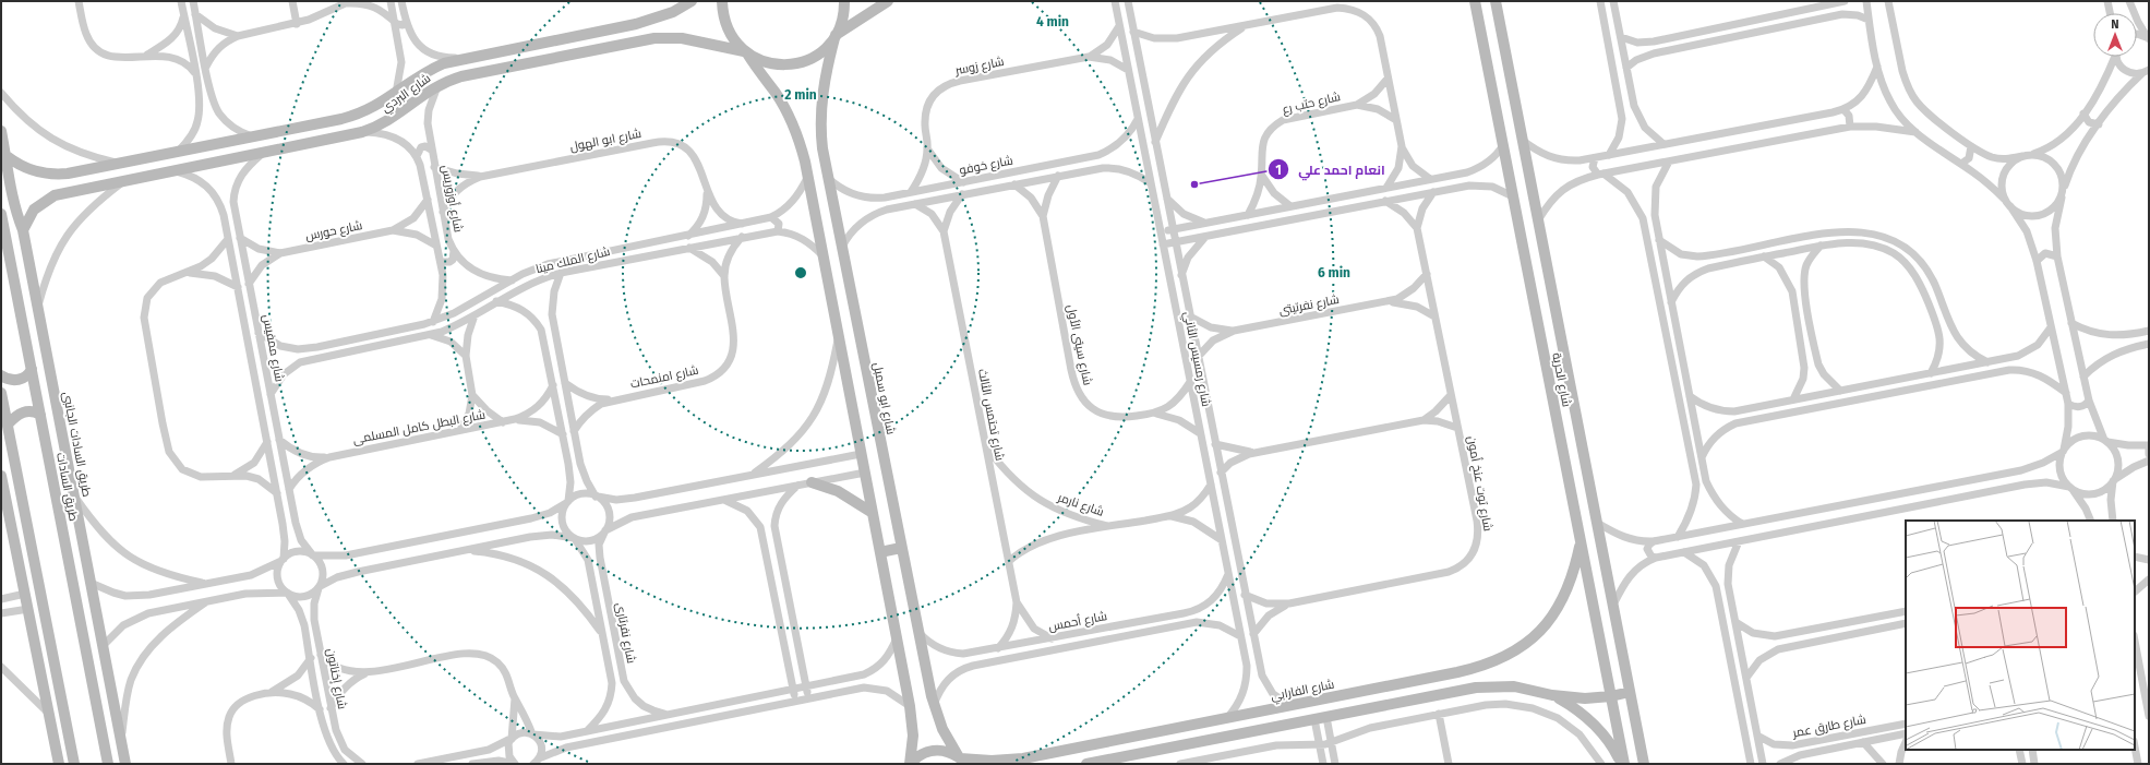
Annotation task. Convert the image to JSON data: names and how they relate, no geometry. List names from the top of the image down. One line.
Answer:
{"streets":{"street":["شارع زوسر","شارع البردي","شارع حتب رع","شارع ابو الهول","شارع خوفو","شارع أوزوريس","شارع حورس","شارع الملك مينا","شارع نفرتيتى","شارع سيتى الأول","شارع ممفيس","شارع رمسيس الثاني","شارع امنمحات","شارع الحرية","شارع ابو سمبل","شارع تحتمس الثالث","شارع البطل كامل المسلمى","طريق السادات الجانبى","شارع توت عنخ أمون","طريق السادات","شارع نارمر","شارع أحمس","شارع نفرتارى","شارع إخناتون","شارع الفارابي","شارع طارق عمر"]},"crossings":[["شارع زوسر","شارع خوفو"],["شارع زوسر","شارع رمسيس الثاني"],["شارع البردي","شارع أوزوريس"],["شارع البردي","شارع ممفيس"],["شارع البردي","طريق السادات الجانبى"],["شارع ابو الهول","شارع أوزوريس"],["شارع ابو الهول","شارع الملك مينا"],["شارع خوفو","شارع سيتى الأول"],["شارع خوفو","شارع رمسيس الثاني"],["شارع خوفو","شارع ابو سمبل"],["شارع خوفو","شارع تحتمس الثالث"],["شارع أوزوريس","شارع حورس"],["شارع أوزوريس","شارع الملك مينا"],["شارع حورس","شارع ممفيس"],["شارع الملك مينا","شارع ممفيس"],["شارع الملك مينا","شارع امنمحات"],["شارع الملك مينا","شارع البطل كامل المسلمى"],["شارع نفرتيتى","شارع رمسيس الثاني"],["شارع نفرتيتى","شارع توت عنخ أمون"],["شارع سيتى الأول","شارع رمسيس الثاني"],["شارع ممفيس","شارع البطل كامل المسلمى"],["شارع ممفيس","شارع إخناتون"],["شارع رمسيس الثاني","شارع توت عنخ أمون"],["شارع رمسيس الثاني","شارع نارمر"],["شارع رمسيس الثاني","شارع أحمس"],["شارع رمسيس الثاني","شارع الفارابي"],["شارع الحرية","شارع الفارابي"],["شارع ابو سمبل","شارع أحمس"],["شارع ابو سمبل","شارع الفارابي"],["شارع تحتمس الثالث","شارع نارمر"],["شارع تحتمس الثالث","شارع أحمس"]],"places":["انعام احمد علي"],"north":"top","rings":["4 min","2 min","6 min"]}
